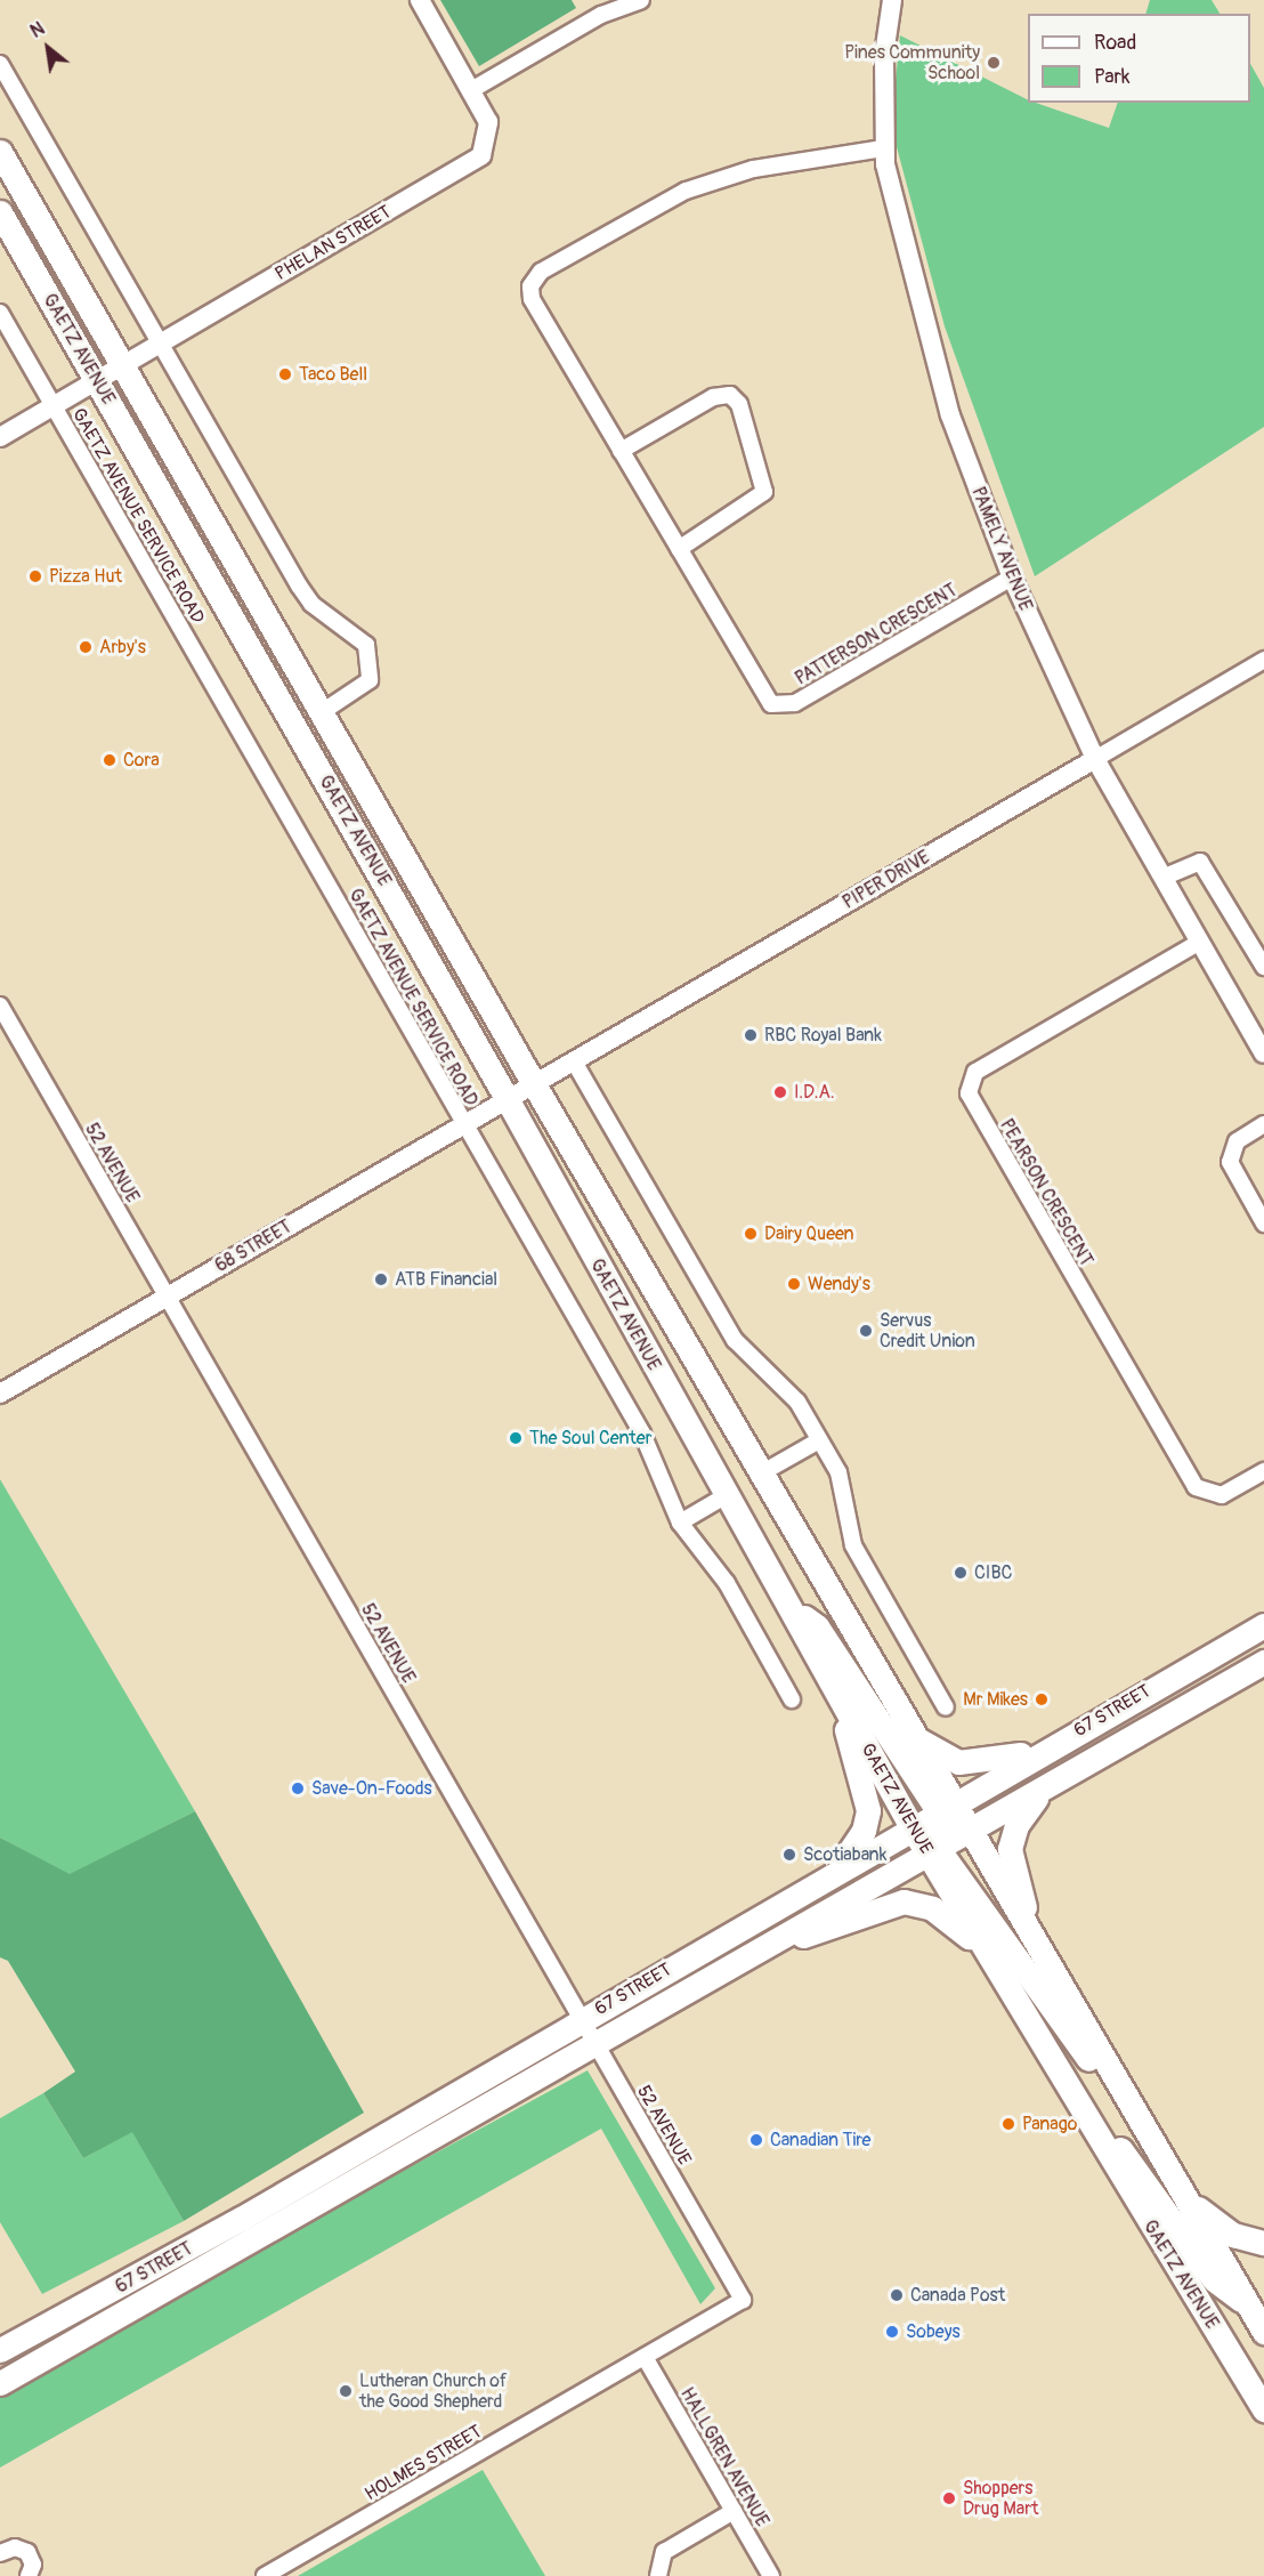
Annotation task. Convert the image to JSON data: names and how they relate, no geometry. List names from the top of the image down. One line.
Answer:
{"streets":{"main road":["GAETZ AVENUE","67 STREET"],"street":["PHELAN STREET","GAETZ AVENUE SERVICE ROAD","PAMELY AVENUE","PATTERSON CRESCENT","PIPER DRIVE","52 AVENUE","PEARSON CRESCENT","68 STREET","HALLGREN AVENUE","HOLMES STREET"]},"crossings":[["PHELAN STREET","GAETZ AVENUE"],["PHELAN STREET","GAETZ AVENUE SERVICE ROAD"],["GAETZ AVENUE","PIPER DRIVE"],["GAETZ AVENUE","68 STREET"],["GAETZ AVENUE","67 STREET"],["GAETZ AVENUE SERVICE ROAD","68 STREET"],["PAMELY AVENUE","PATTERSON CRESCENT"],["PAMELY AVENUE","PIPER DRIVE"],["PAMELY AVENUE","PEARSON CRESCENT"],["PIPER DRIVE","68 STREET"],["52 AVENUE","68 STREET"],["52 AVENUE","67 STREET"],["52 AVENUE","HOLMES STREET"],["HALLGREN AVENUE","HOLMES STREET"]],"places":["Pines Community School","Taco Bell","Pizza Hut","Arby's","Cora","RBC Royal Bank","I.D.A.","Dairy Queen","ATB Financial","Wendy's","Servus Credit Union","The Soul Center","CIBC","Mr Mikes","Save-On-Foods","Scotiabank","Panago","Canadian Tire","Canada Post","Sobeys","Lutheran Church of the Good Shepherd","Shoppers Drug Mart"],"legend":["Road","Park"],"north":"top left"}
